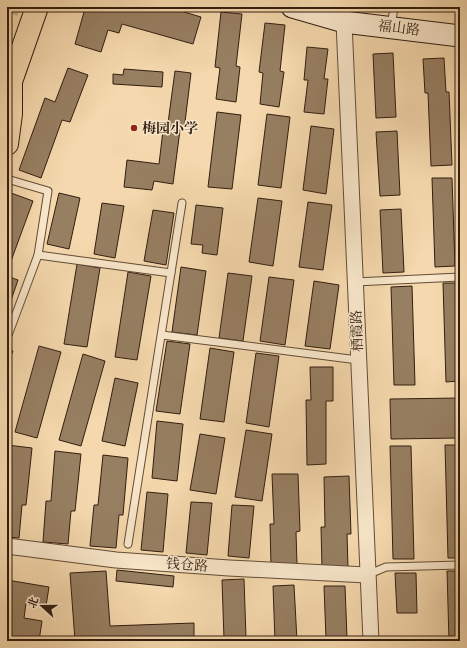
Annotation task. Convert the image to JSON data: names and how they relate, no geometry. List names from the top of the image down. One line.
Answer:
{"streets":{"street":["福山路","栖霞路","钱仓路"]},"crossings":[["福山路","栖霞路"],["栖霞路","钱仓路"]],"places":["梅园小学"],"north":"left"}
